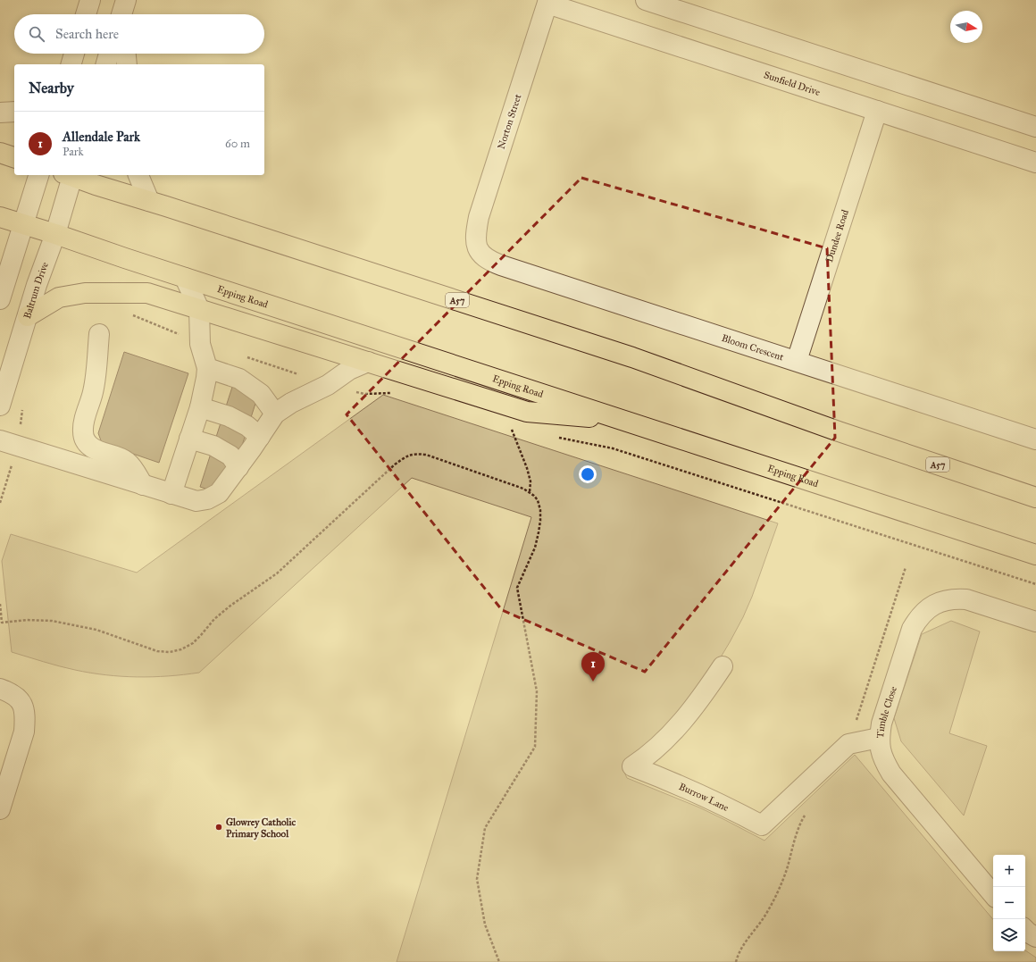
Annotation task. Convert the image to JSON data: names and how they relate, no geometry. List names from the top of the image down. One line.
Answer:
{"streets":{"main road":["Epping Road","A57"],"street":["Sunfield Drive","Norton Street","Dundee Road","Baltrum Drive","Bloom Crescent","Timble Close","Burrow Lane"]},"crossings":[["Sunfield Drive","Norton Street"],["Sunfield Drive","Dundee Road"],["Norton Street","Bloom Crescent"],["Dundee Road","Bloom Crescent"],["Baltrum Drive","Epping Road"],["Timble Close","Burrow Lane"]],"places":["Glowrey Catholic Primary School"],"north":"right","page":{"search":"Search here","heading":"Nearby","list":[{"mark":"1","name":"Allendale Park","note":"Park","value":"60 m"}],"pins":"1","map_buttons":["+","−"]}}
